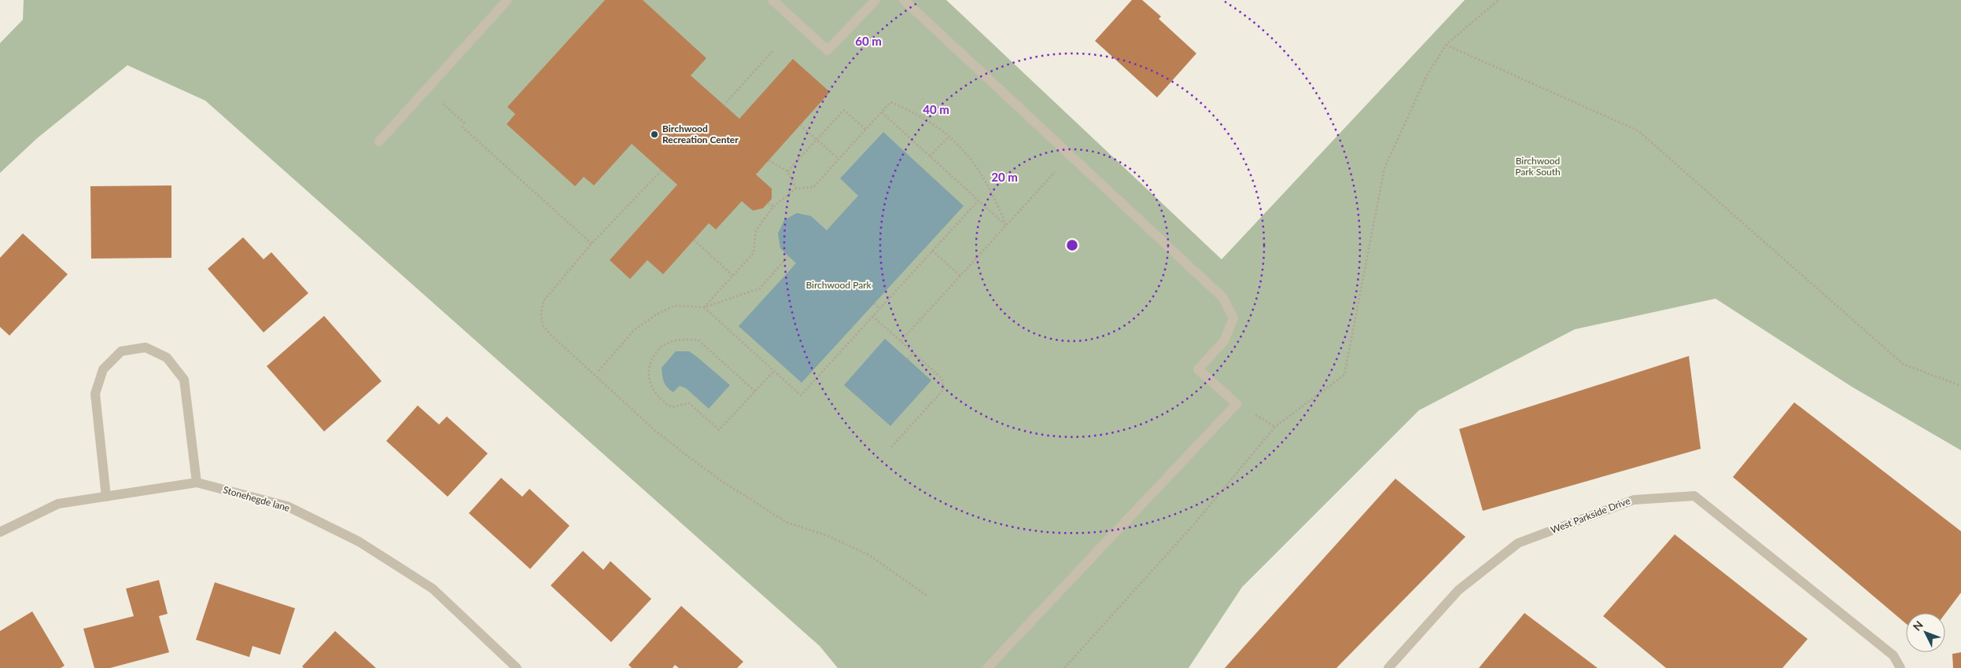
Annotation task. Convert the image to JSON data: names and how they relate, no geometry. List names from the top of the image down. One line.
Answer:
{"streets":{"street":["Stonehegde lane","West Parkside Drive"]},"parks":["Birchwood Park South","Birchwood Park"],"places":["Birchwood Recreation Center"],"north":"top left","rings":["60 m","40 m","20 m"]}
